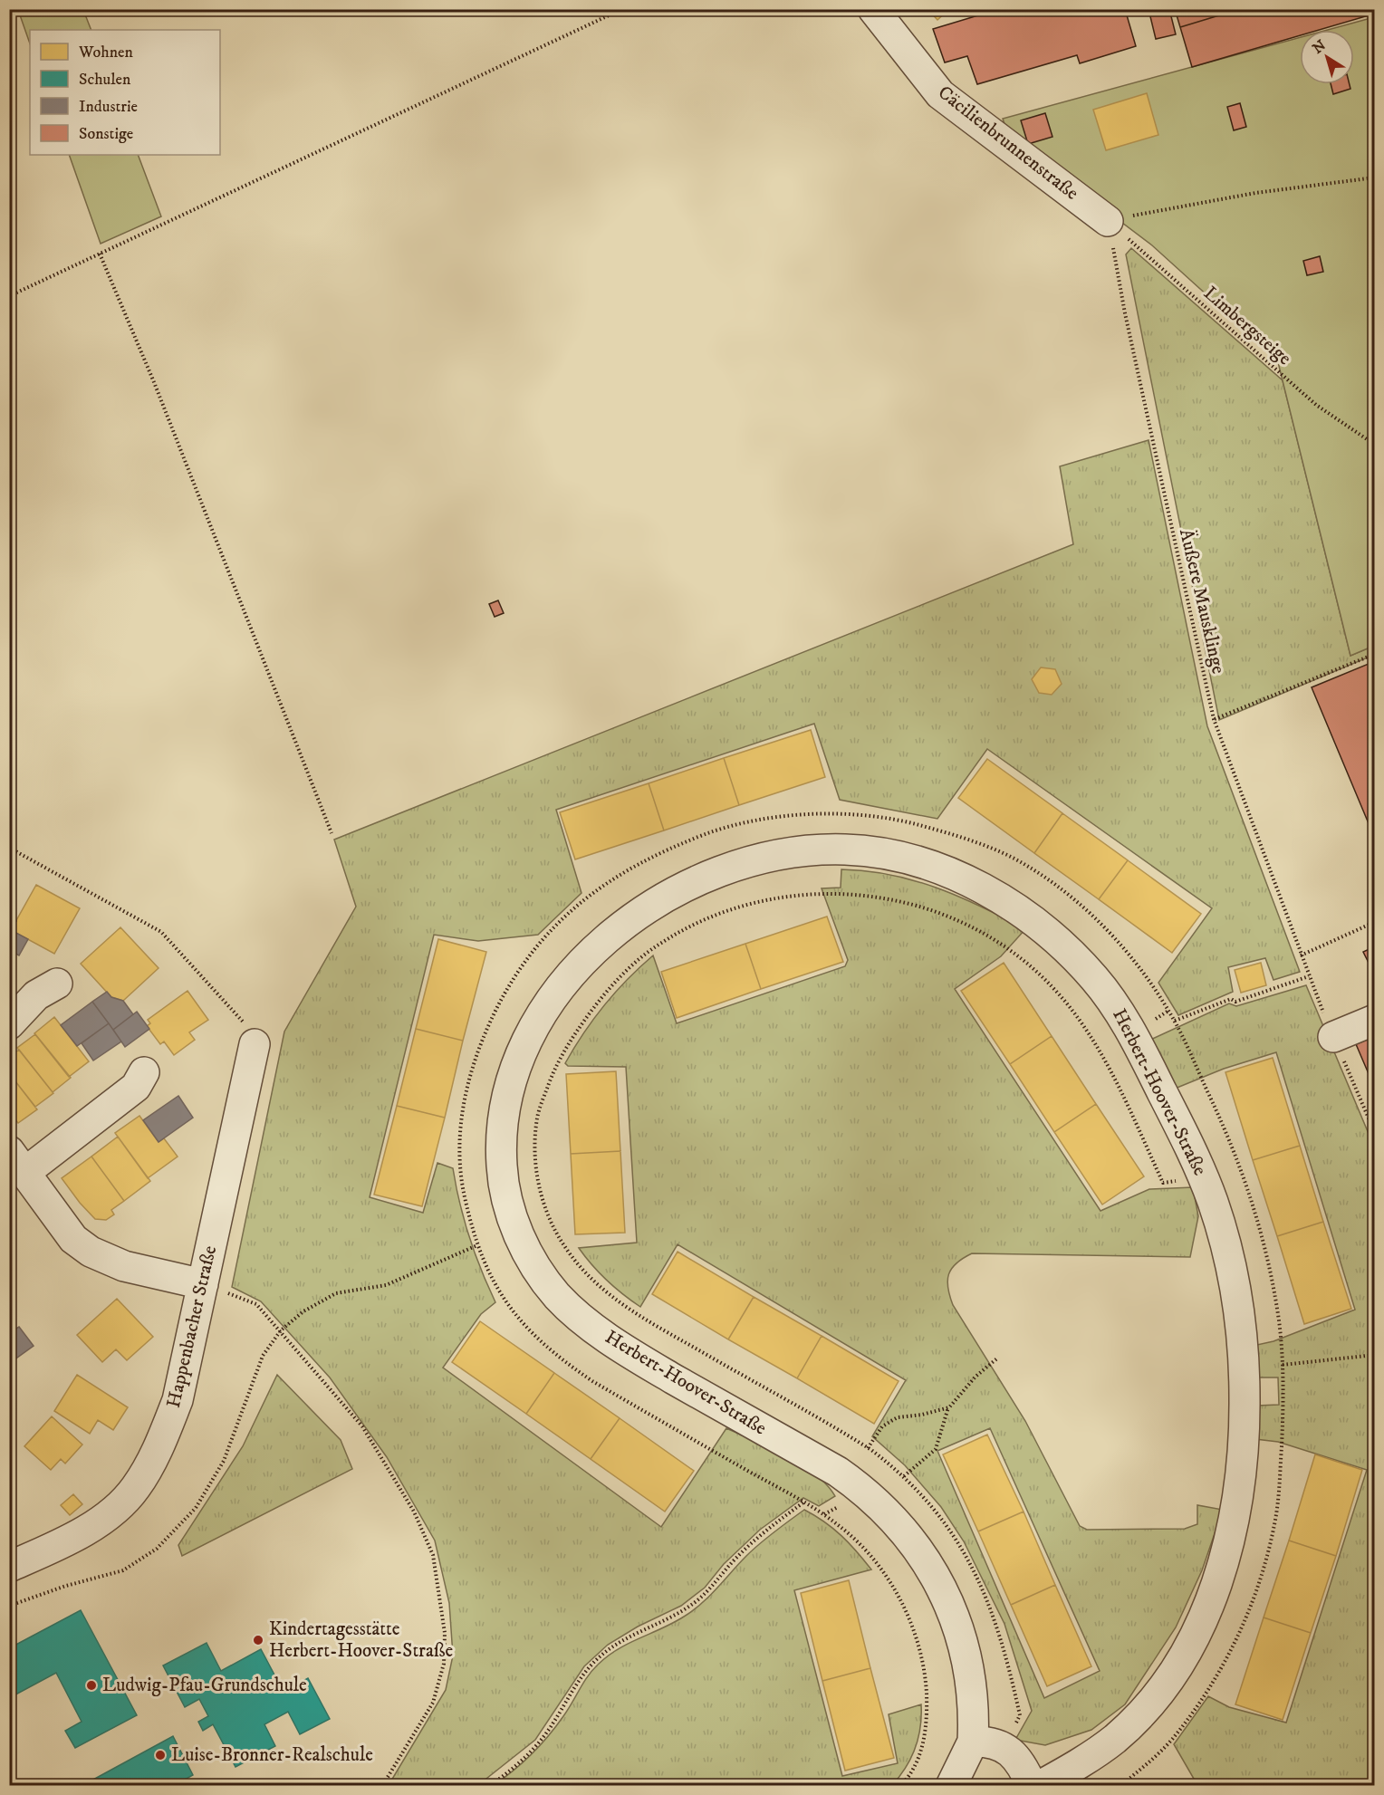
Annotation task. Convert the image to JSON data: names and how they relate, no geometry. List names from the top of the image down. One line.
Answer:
{"streets":{"street":["Cäcilienbrunnenstraße","Herbert-Hoover-Straße","Happenbacher Straße"],"path":["Limbergsteige","Äußere Mausklinge"]},"crossings":[["Cäcilienbrunnenstraße","Limbergsteige"],["Cäcilienbrunnenstraße","Äußere Mausklinge"],["Limbergsteige","Äußere Mausklinge"]],"places":["Kindertagesstätte Herbert-Hoover-Straße","Ludwig-Pfau-Grundschule","Luise-Bronner-Realschule"],"legend":["Wohnen","Schulen","Industrie","Sonstige"],"north":"top left"}
